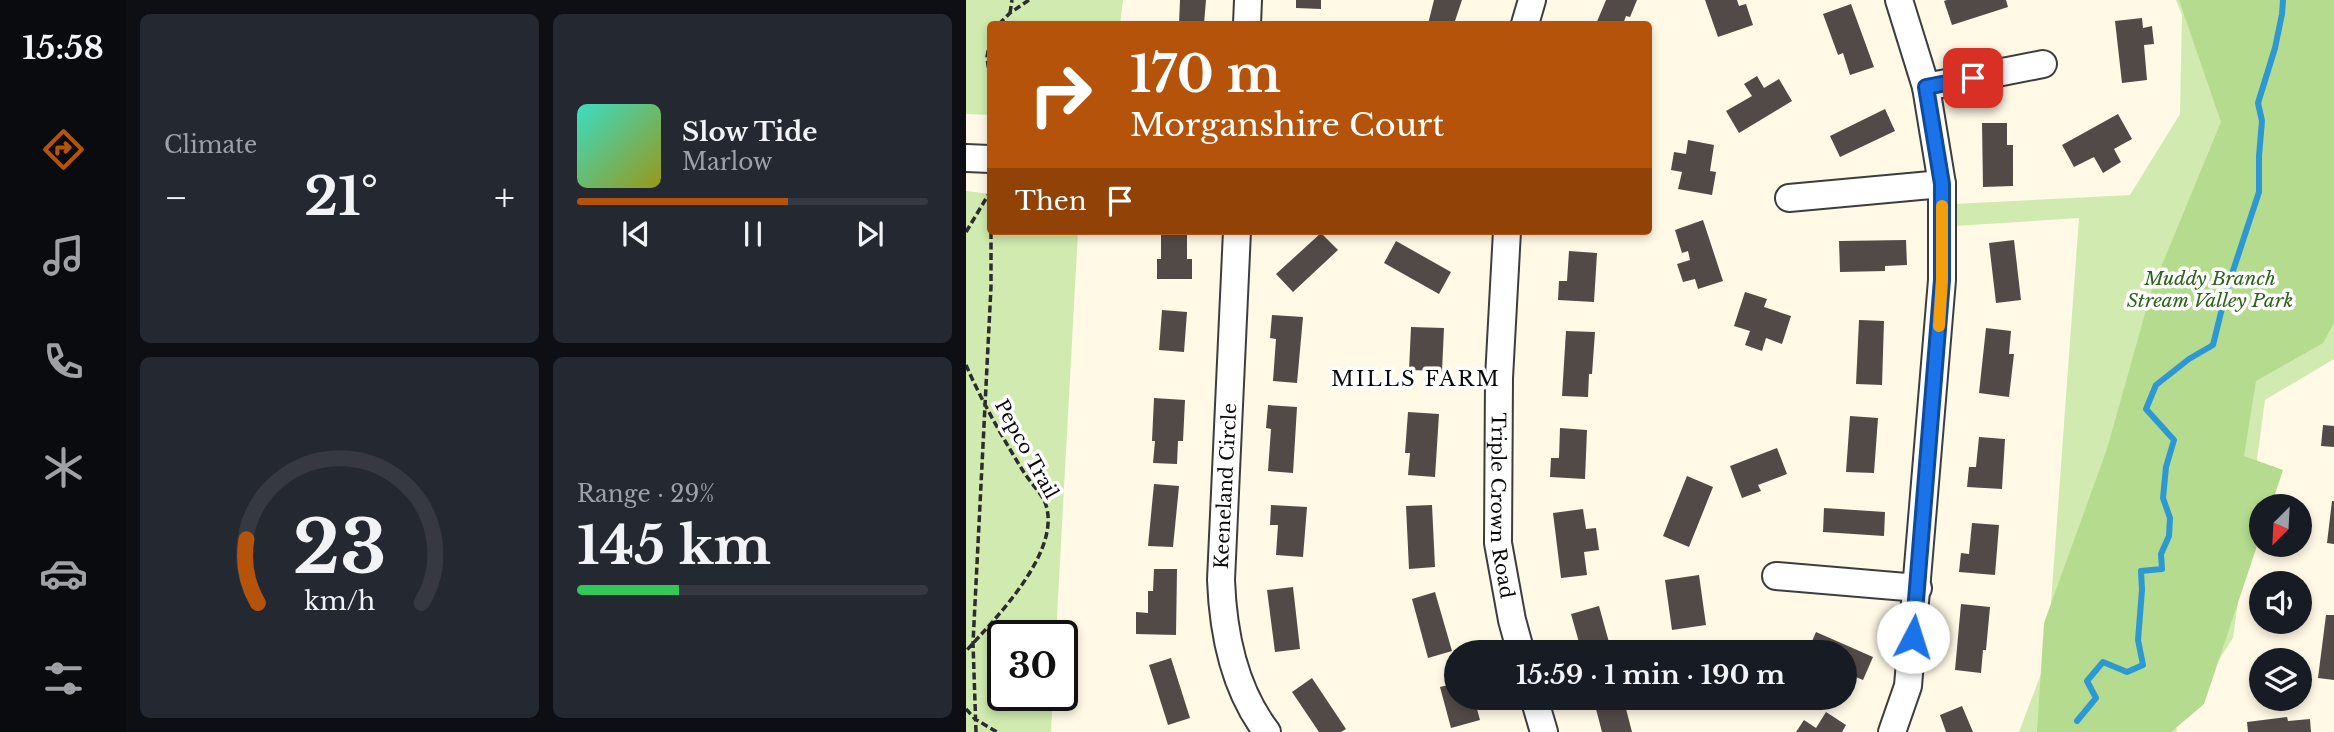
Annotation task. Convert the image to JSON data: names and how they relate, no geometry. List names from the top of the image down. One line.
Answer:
{"streets":{"street":["Keeneland Circle","Triple Crown Road"],"path":["Pepco Trail"]},"districts":["MILLS FARM"],"parks":["Muddy Branch Stream Valley Park"],"north":"bottom left","page":{"tabs":"15:58","tile":["Climate",["Range · 29%","145 km"]],"turn":["170 m","Morganshire Court"],"song":["Slow Tide","Marlow"],"then":"Then","heat":["−","21°","+"],"limit":"30","trip":"15:59 · 1 min · 190 m","gauge":["23","km/h"]}}
